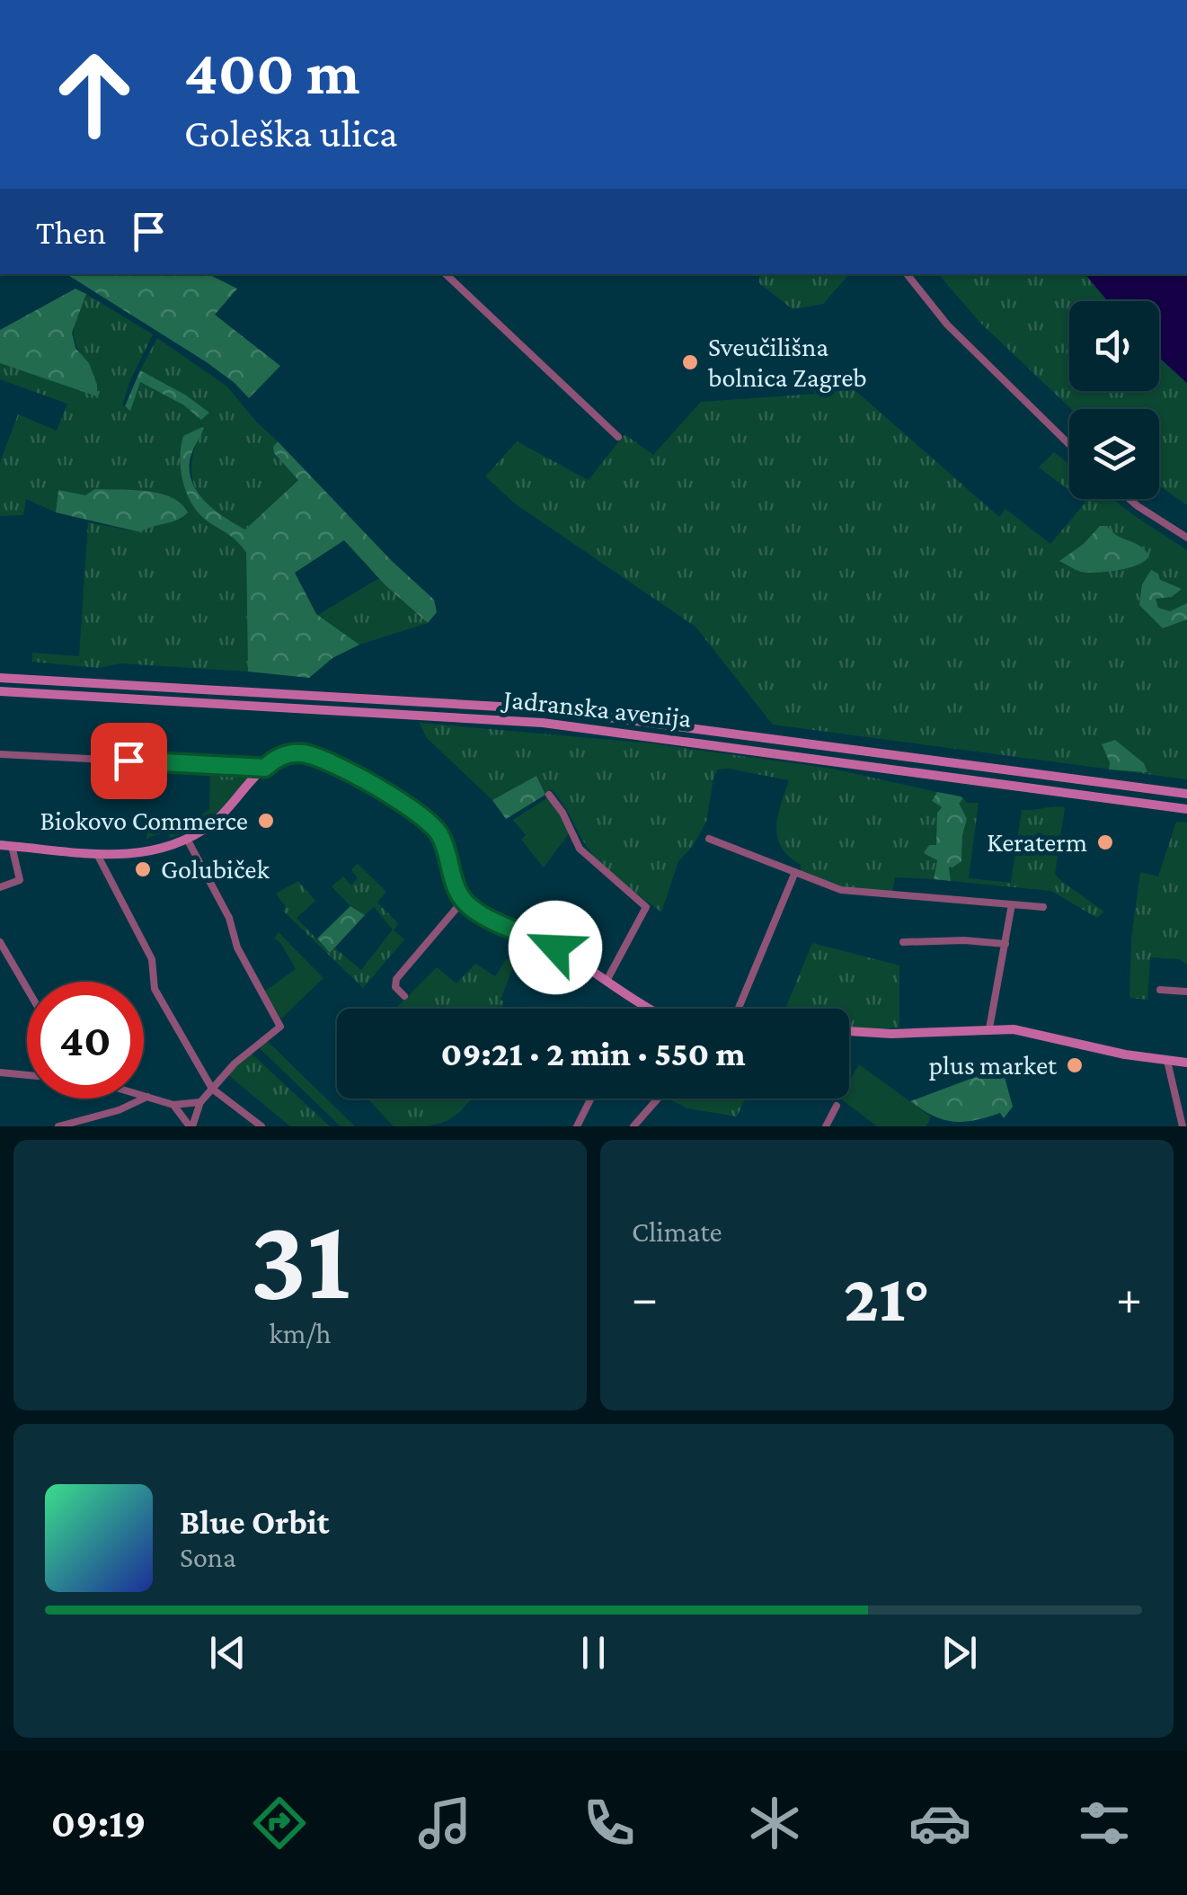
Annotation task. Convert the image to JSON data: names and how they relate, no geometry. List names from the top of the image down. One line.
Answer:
{"streets":{"main road":["Jadranska avenija"]},"places":["Sveučilišna bolnica Zagreb","Biokovo Commerce","Keraterm","Golubiček","plus market"],"page":{"turn":["400 m","Goleška ulica"],"then":"Then","limit":"40","trip":"09:21 · 2 min · 550 m","tile":[["31","km/h"],"Climate"],"heat":["−","21°","+"],"song":["Blue Orbit","Sona"],"tabs":"09:19"}}
